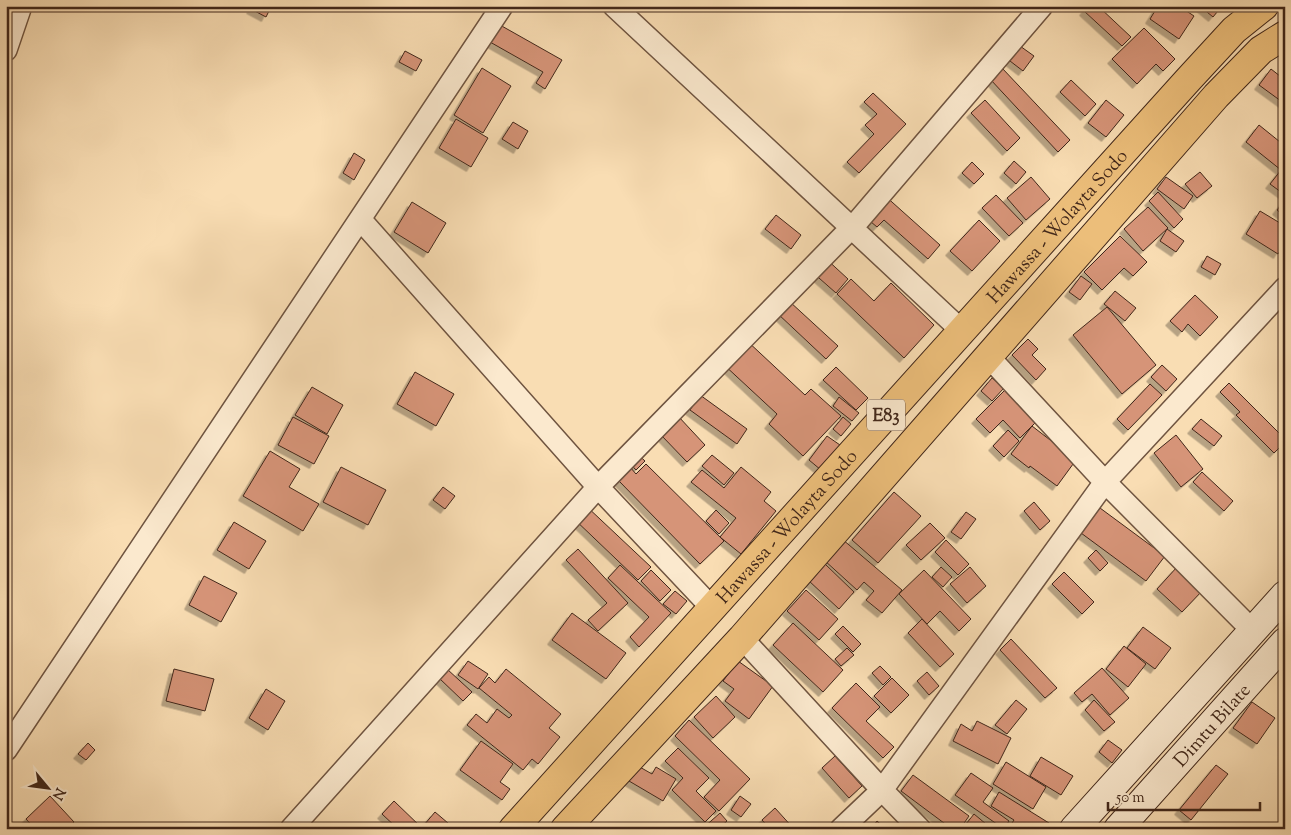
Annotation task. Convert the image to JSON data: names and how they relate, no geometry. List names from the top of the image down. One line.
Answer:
{"streets":{"main road":["Hawassa - Wolayta Sodo","E83","Dimtu Bilate"]},"scale_bar":"50 m","north":"bottom right"}
